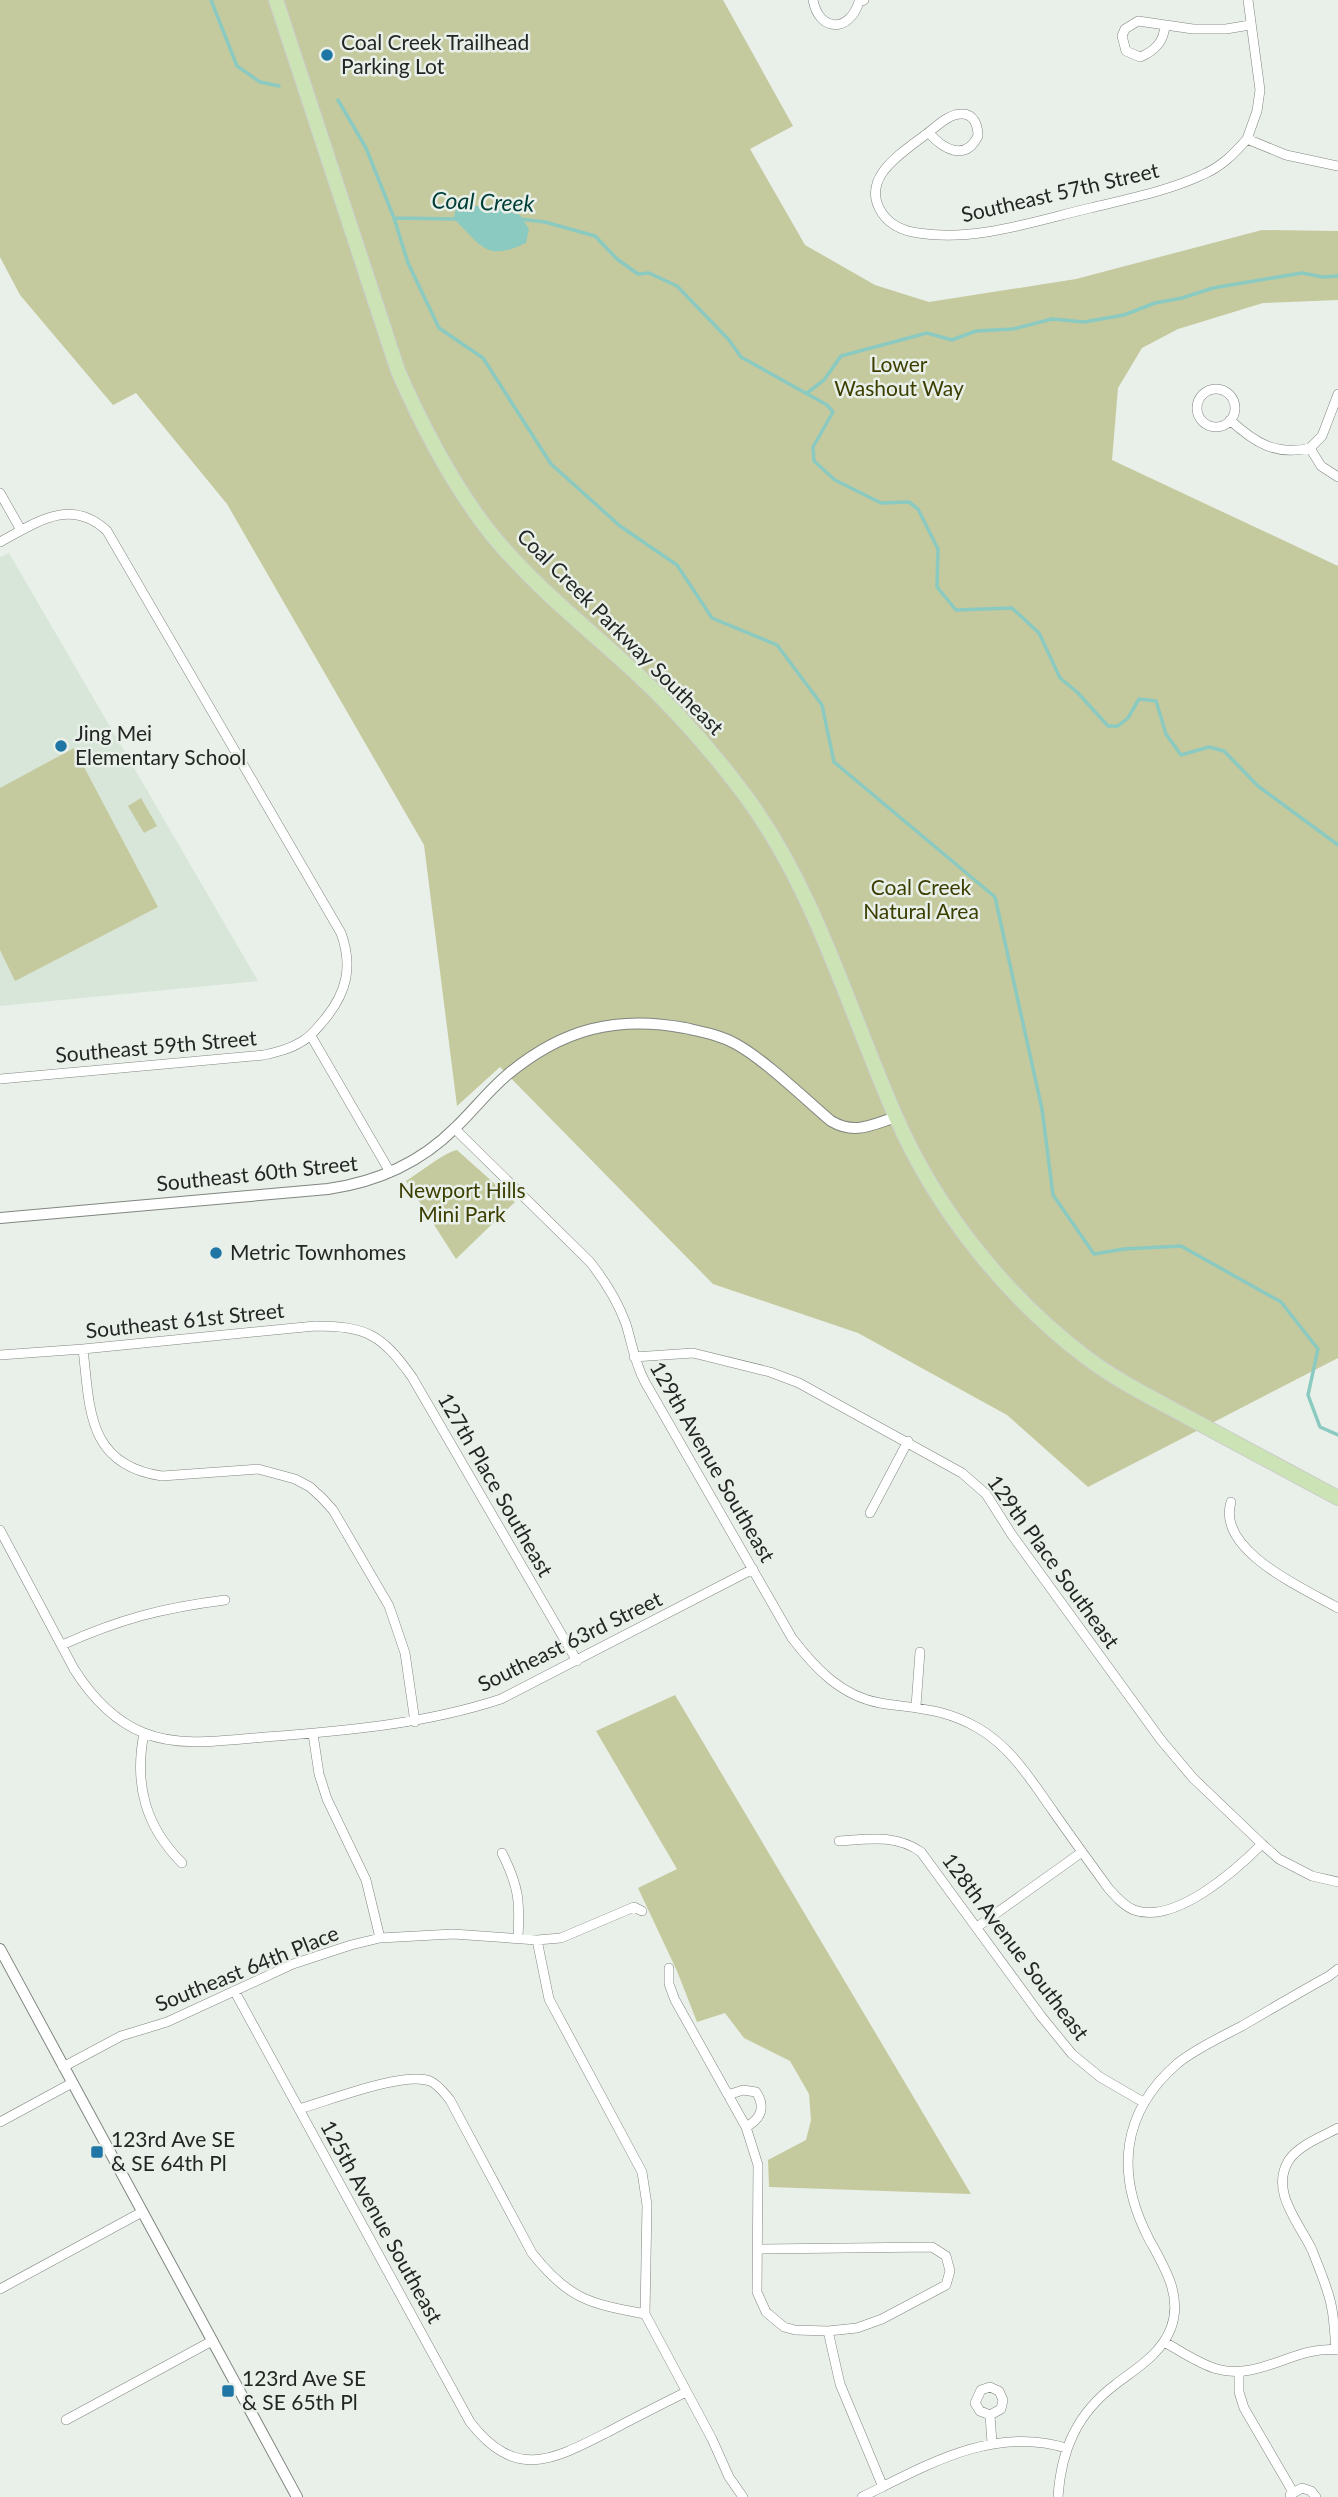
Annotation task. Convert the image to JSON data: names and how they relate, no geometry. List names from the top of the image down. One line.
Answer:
{"streets":{"main road":["Coal Creek Parkway Southeast"],"street":["Southeast 57th Street","Southeast 59th Street","Southeast 60th Street","Southeast 61st Street","129th Avenue Southeast","127th Place Southeast","129th Place Southeast","Southeast 63rd Street","128th Avenue Southeast","Southeast 64th Place","125th Avenue Southeast"]},"crossings":[["Coal Creek Parkway Southeast","Southeast 60th Street"],["Southeast 60th Street","129th Avenue Southeast"],["Southeast 61st Street","127th Place Southeast"],["129th Avenue Southeast","129th Place Southeast"],["129th Avenue Southeast","Southeast 63rd Street"],["127th Place Southeast","Southeast 63rd Street"],["Southeast 64th Place","125th Avenue Southeast"]],"water":["Coal Creek"],"parks":["Lower Washout Way","Coal Creek Natural Area","Newport Hills Mini Park"],"places":{"other":["Coal Creek Trailhead Parking Lot","Jing Mei Elementary School","Metric Townhomes"],"transit":["123rd Ave SE & SE 64th Pl","123rd Ave SE & SE 65th Pl"]}}
